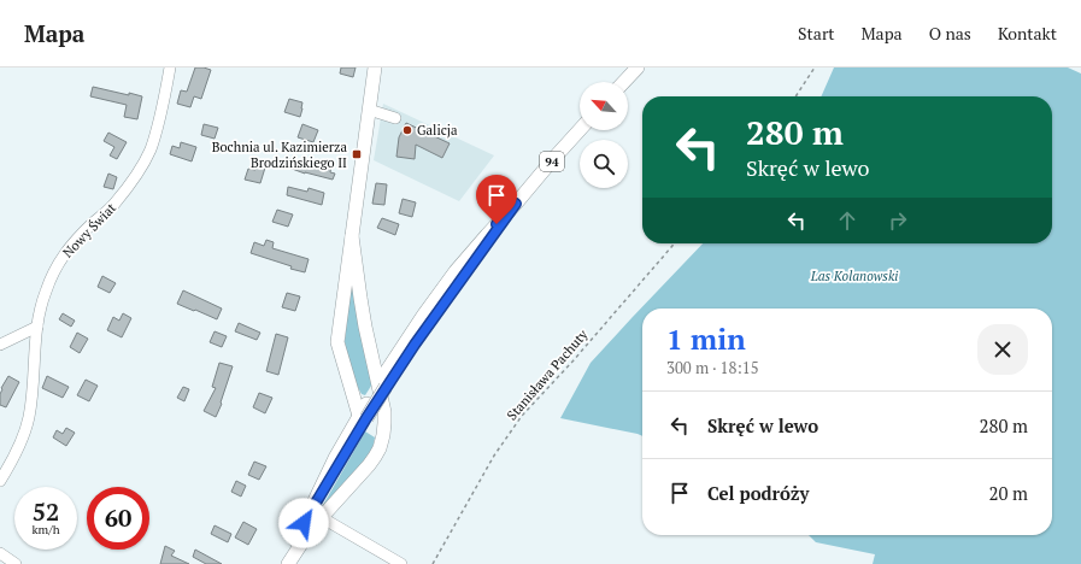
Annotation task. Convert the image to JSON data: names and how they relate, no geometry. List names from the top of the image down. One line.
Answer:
{"streets":{"main road":["94"],"street":["Nowy Świat"],"path":["Stanisława Pachuty"]},"parks":["Las Kolanowski"],"places":{"other":["Galicja"],"transit":["Bochnia ul. Kazimierza Brodzińskiego II"]},"north":"top left","page":{"header":"Mapa","nav":["Start","Mapa","O nas","Kontakt"],"turn":["280 m","Skręć w lewo"],"heading":["1 min","300 m · 18:15"],"list":[{"name":"Skręć w lewo","value":"280 m"},{"name":"Cel podróży","value":"20 m"}],"speed":"52 km/h","limit":"60"}}
